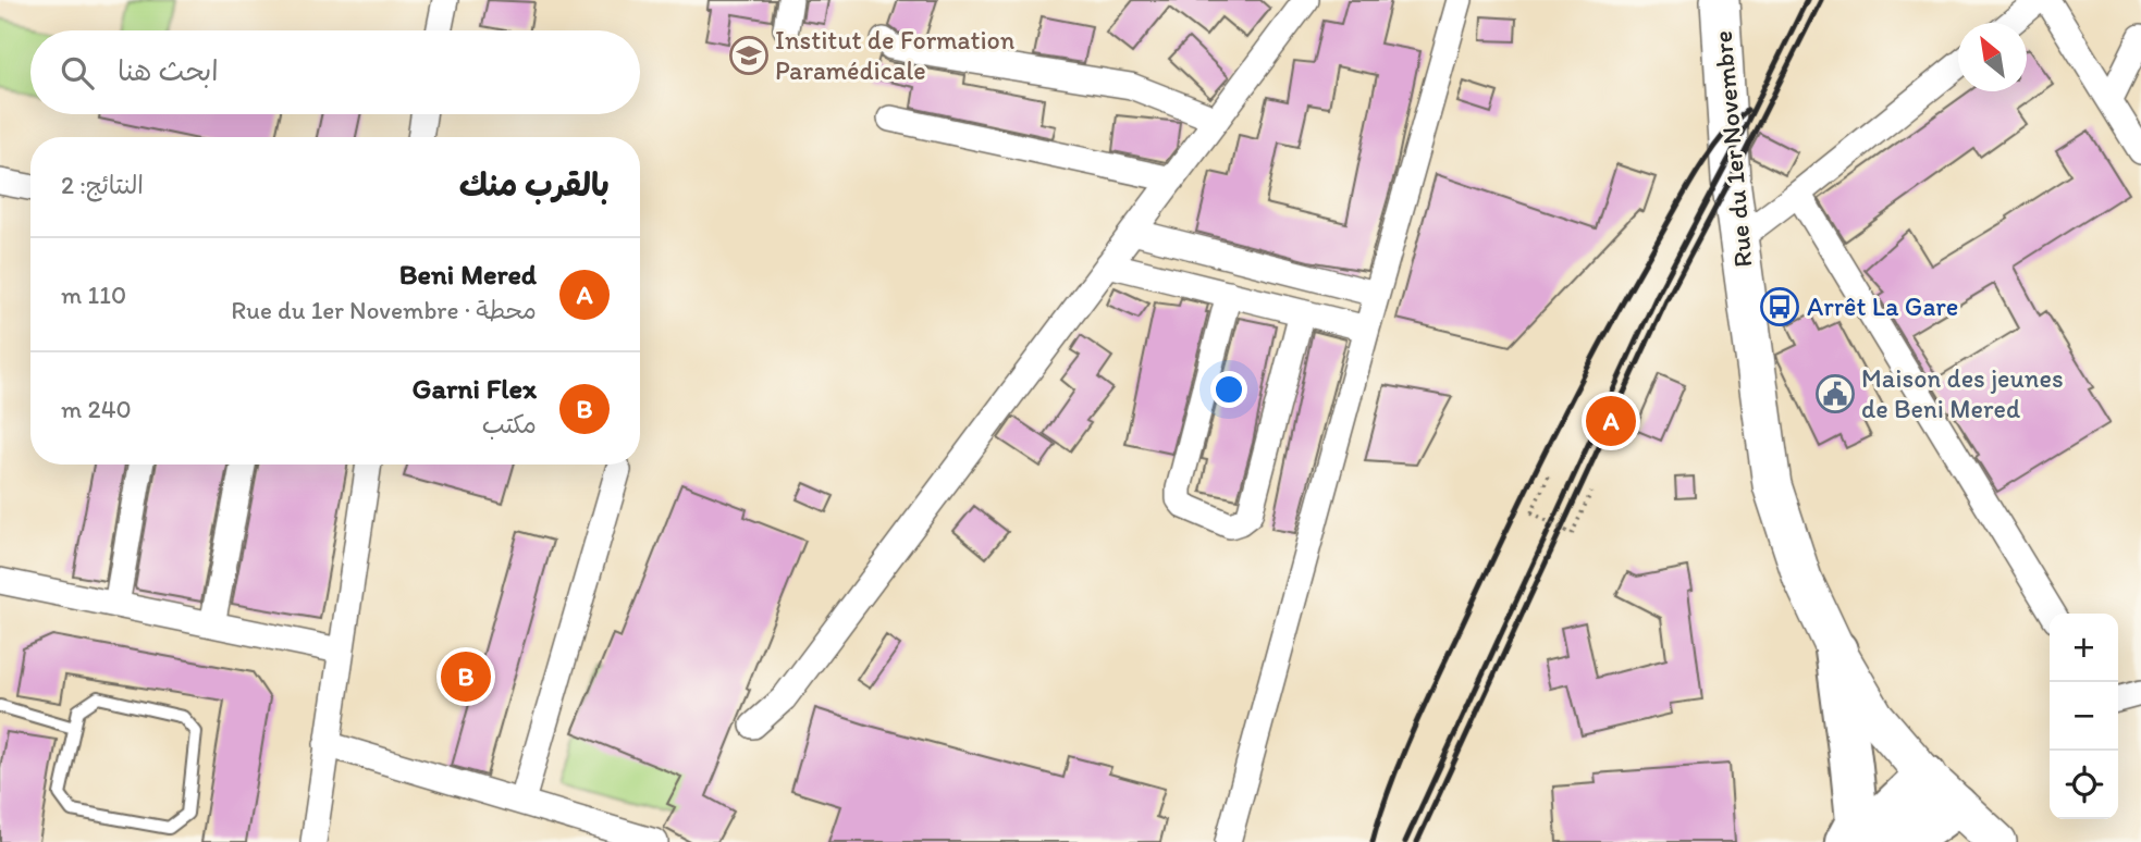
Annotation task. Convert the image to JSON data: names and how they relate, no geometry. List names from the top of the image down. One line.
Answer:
{"streets":{"main road":["Rue du 1er Novembre"]},"places":{"school or university":["Institut de Formation Paramédicale"],"bus stop":["Arrêt La Gare"],"public building":["Maison des jeunes de Beni Mered"]},"north":"top left","page":{"search":"ابحث هنا","heading":["بالقرب منك","النتائج: 2"],"list":[{"mark":"A","name":"Beni Mered","note":"محطة · Rue du 1er Novembre","value":"110 m"},{"mark":"B","name":"Garni Flex","note":"مكتب","value":"240 m"}],"pins":["A","B"],"map_buttons":["+","−"]}}
